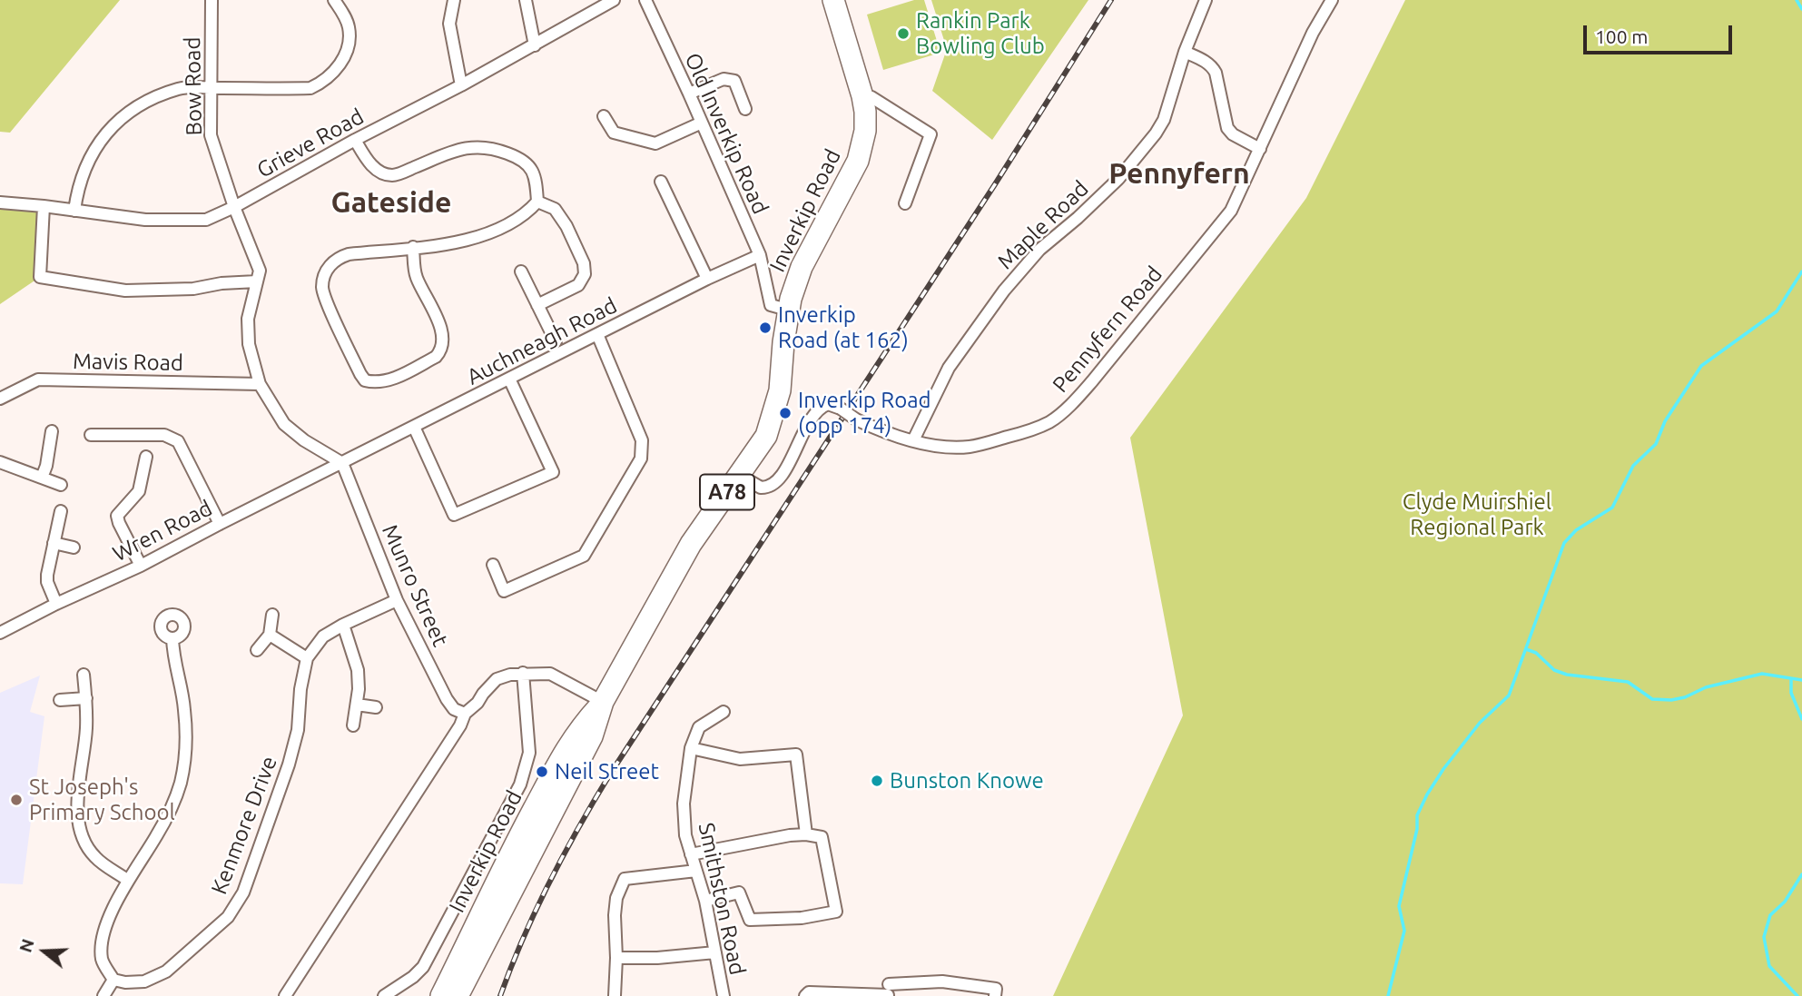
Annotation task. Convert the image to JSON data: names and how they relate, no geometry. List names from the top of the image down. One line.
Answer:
{"streets":{"highway":["Inverkip Road","A78"],"street":["Bow Road","Old Inverkip Road","Grieve Road","Maple Road","Pennyfern Road","Auchneagh Road","Mavis Road","Wren Road","Munro Street","Kenmore Drive","Smithston Road"]},"crossings":[["Bow Road","Grieve Road"],["Old Inverkip Road","Inverkip Road"],["Old Inverkip Road","Auchneagh Road"],["Inverkip Road","Pennyfern Road"],["Maple Road","Pennyfern Road"],["Auchneagh Road","Wren Road"],["Auchneagh Road","Munro Street"],["Wren Road","Munro Street"],["Munro Street","Kenmore Drive"]],"districts":["Pennyfern","Gateside"],"parks":["Clyde Muirshiel Regional Park"],"places":["Rankin Park Bowling Club","Inverkip Road (at 162)","Inverkip Road (opp 174)","Neil Street","Bunston Knowe","St Joseph's Primary School"],"scale_bar":"100 m","north":"left"}
